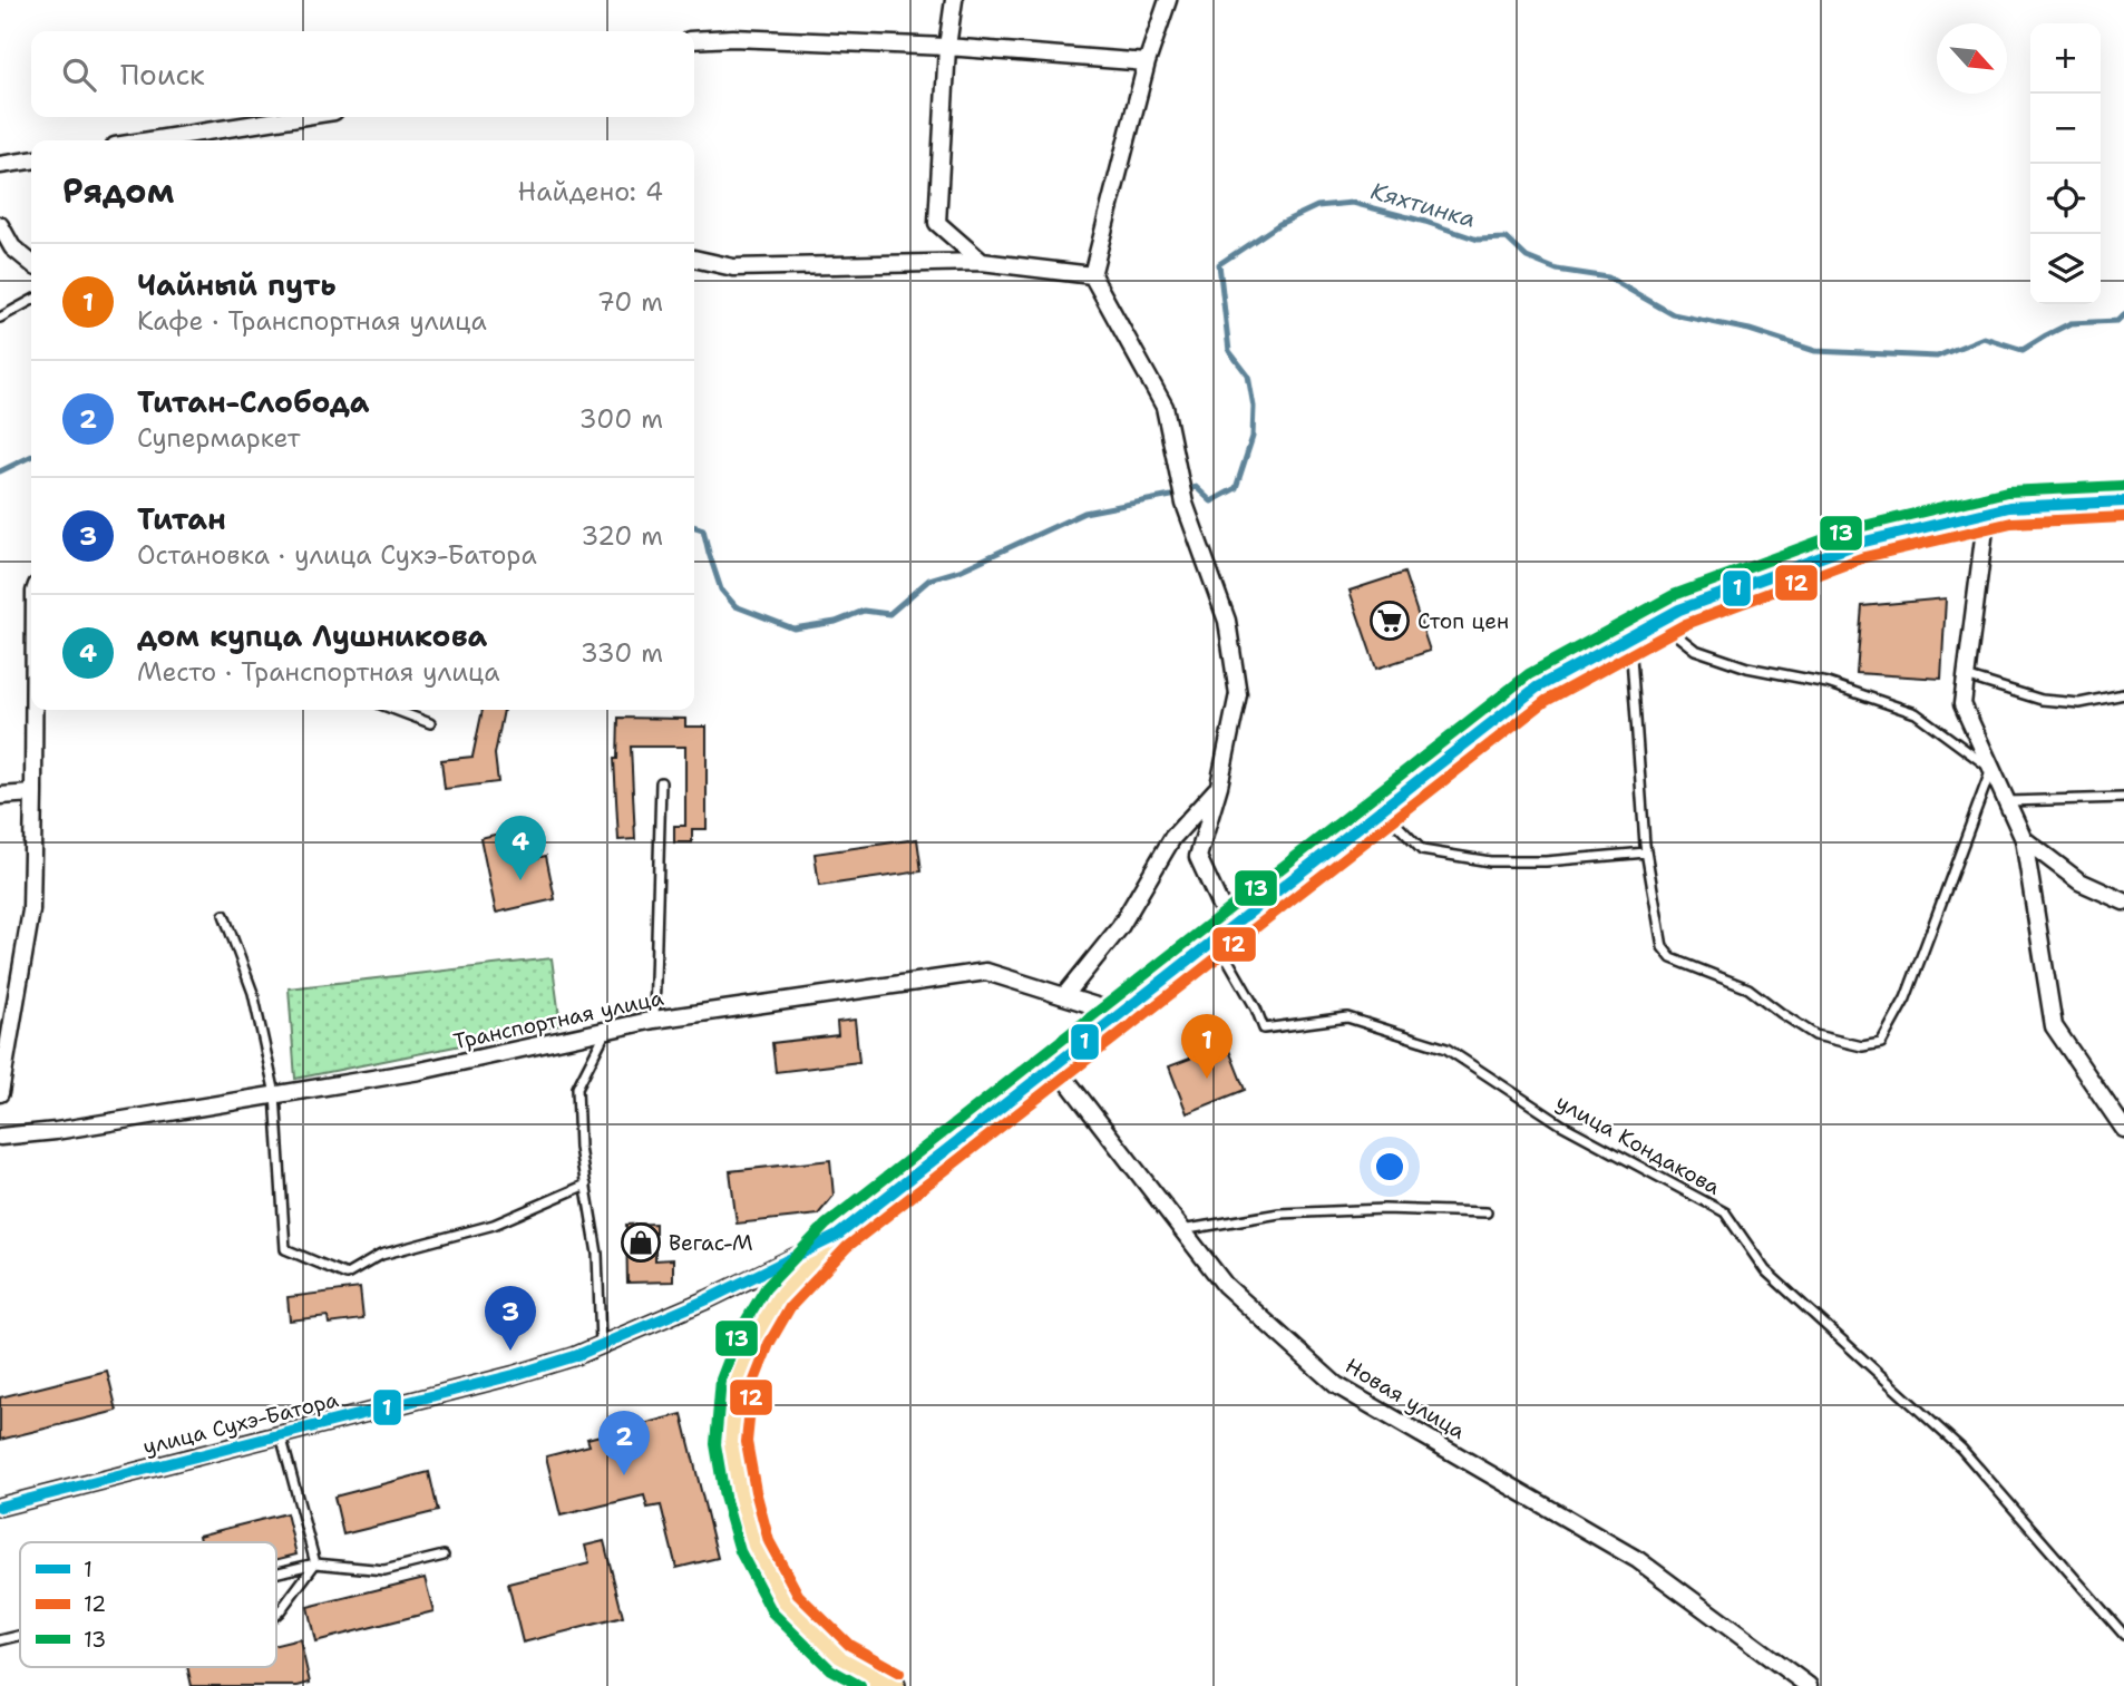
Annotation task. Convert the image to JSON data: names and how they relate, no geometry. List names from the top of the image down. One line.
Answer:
{"streets":{"street":["Транспортная улица","Новая улица","улица Сухэ-Батора"],"lane":["улица Кондакова"]},"water":["Кяхтинка"],"places":{"supermarket":["Стоп цен"],"shop":["Вегас-М"]},"lines":["transit line 13","transit line 1","transit line 12"],"legend":["1","12","13"],"north":"bottom right","page":{"map_buttons":["+","−"],"search":"Поиск","heading":["Рядом","Найдено: 4"],"list":[{"mark":"1","name":"Чайный путь","note":"Кафе · Транспортная улица","value":"70 m"},{"mark":"2","name":"Титан-Слобода","note":"Супермаркет","value":"300 m"},{"mark":"3","name":"Титан","note":"Остановка · улица Сухэ-Батора","value":"320 m"},{"mark":"4","name":"дом купца Лушникова","note":"Место · Транспортная улица","value":"330 m"}],"pins":["4","1","3","2"]}}
